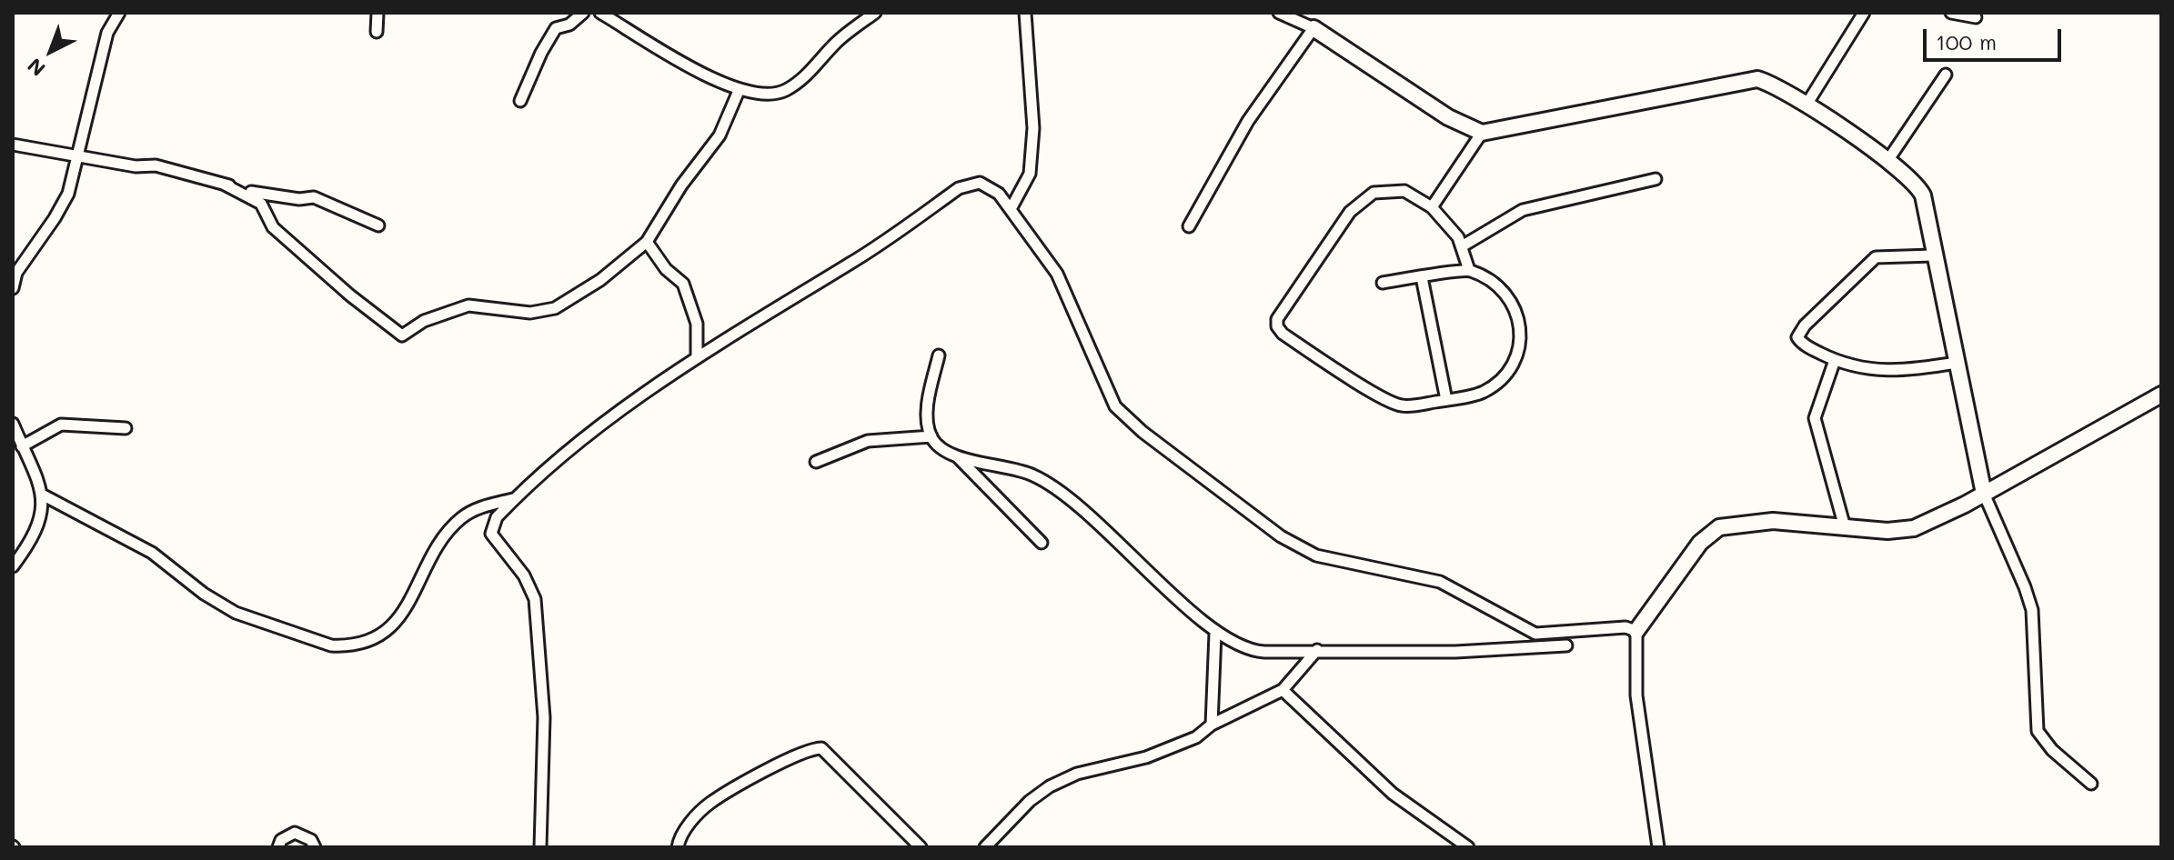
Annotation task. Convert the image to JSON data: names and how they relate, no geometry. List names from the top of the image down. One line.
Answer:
{"scale_bar":"100 m","north":"bottom left"}
